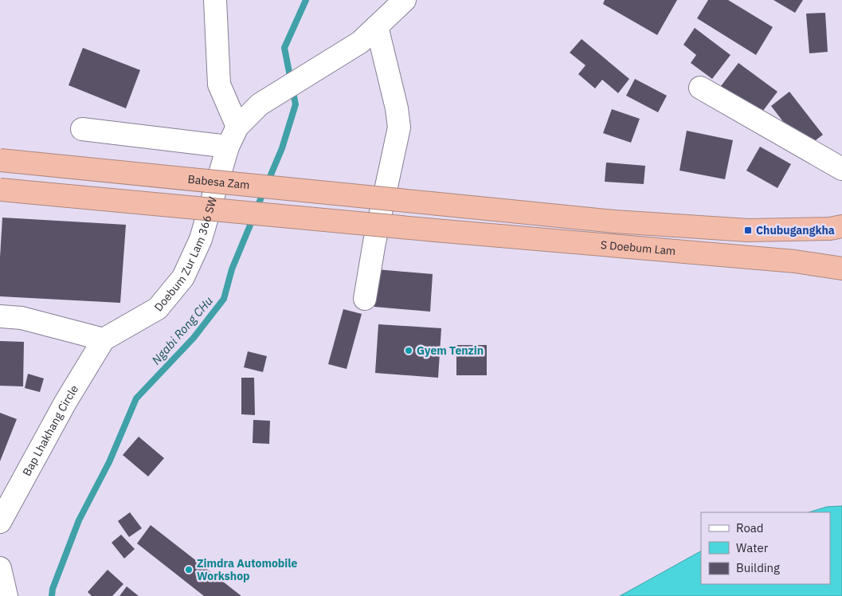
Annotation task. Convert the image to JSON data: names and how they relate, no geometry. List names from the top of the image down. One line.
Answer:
{"streets":{"highway":["Babesa Zam","S Doebum Lam"],"street":["Doebum Zur Lam 366 SW","Bap Lhakhang Circle"]},"crossings":[["Doebum Zur Lam 366 SW","Bap Lhakhang Circle"]],"water":["Ngabi Rong CHu"],"places":{"transit":["Chubugangkha"],"other":["Gyem Tenzin","Zimdra Automobile Workshop"]},"legend":["Road","Water","Building"]}
